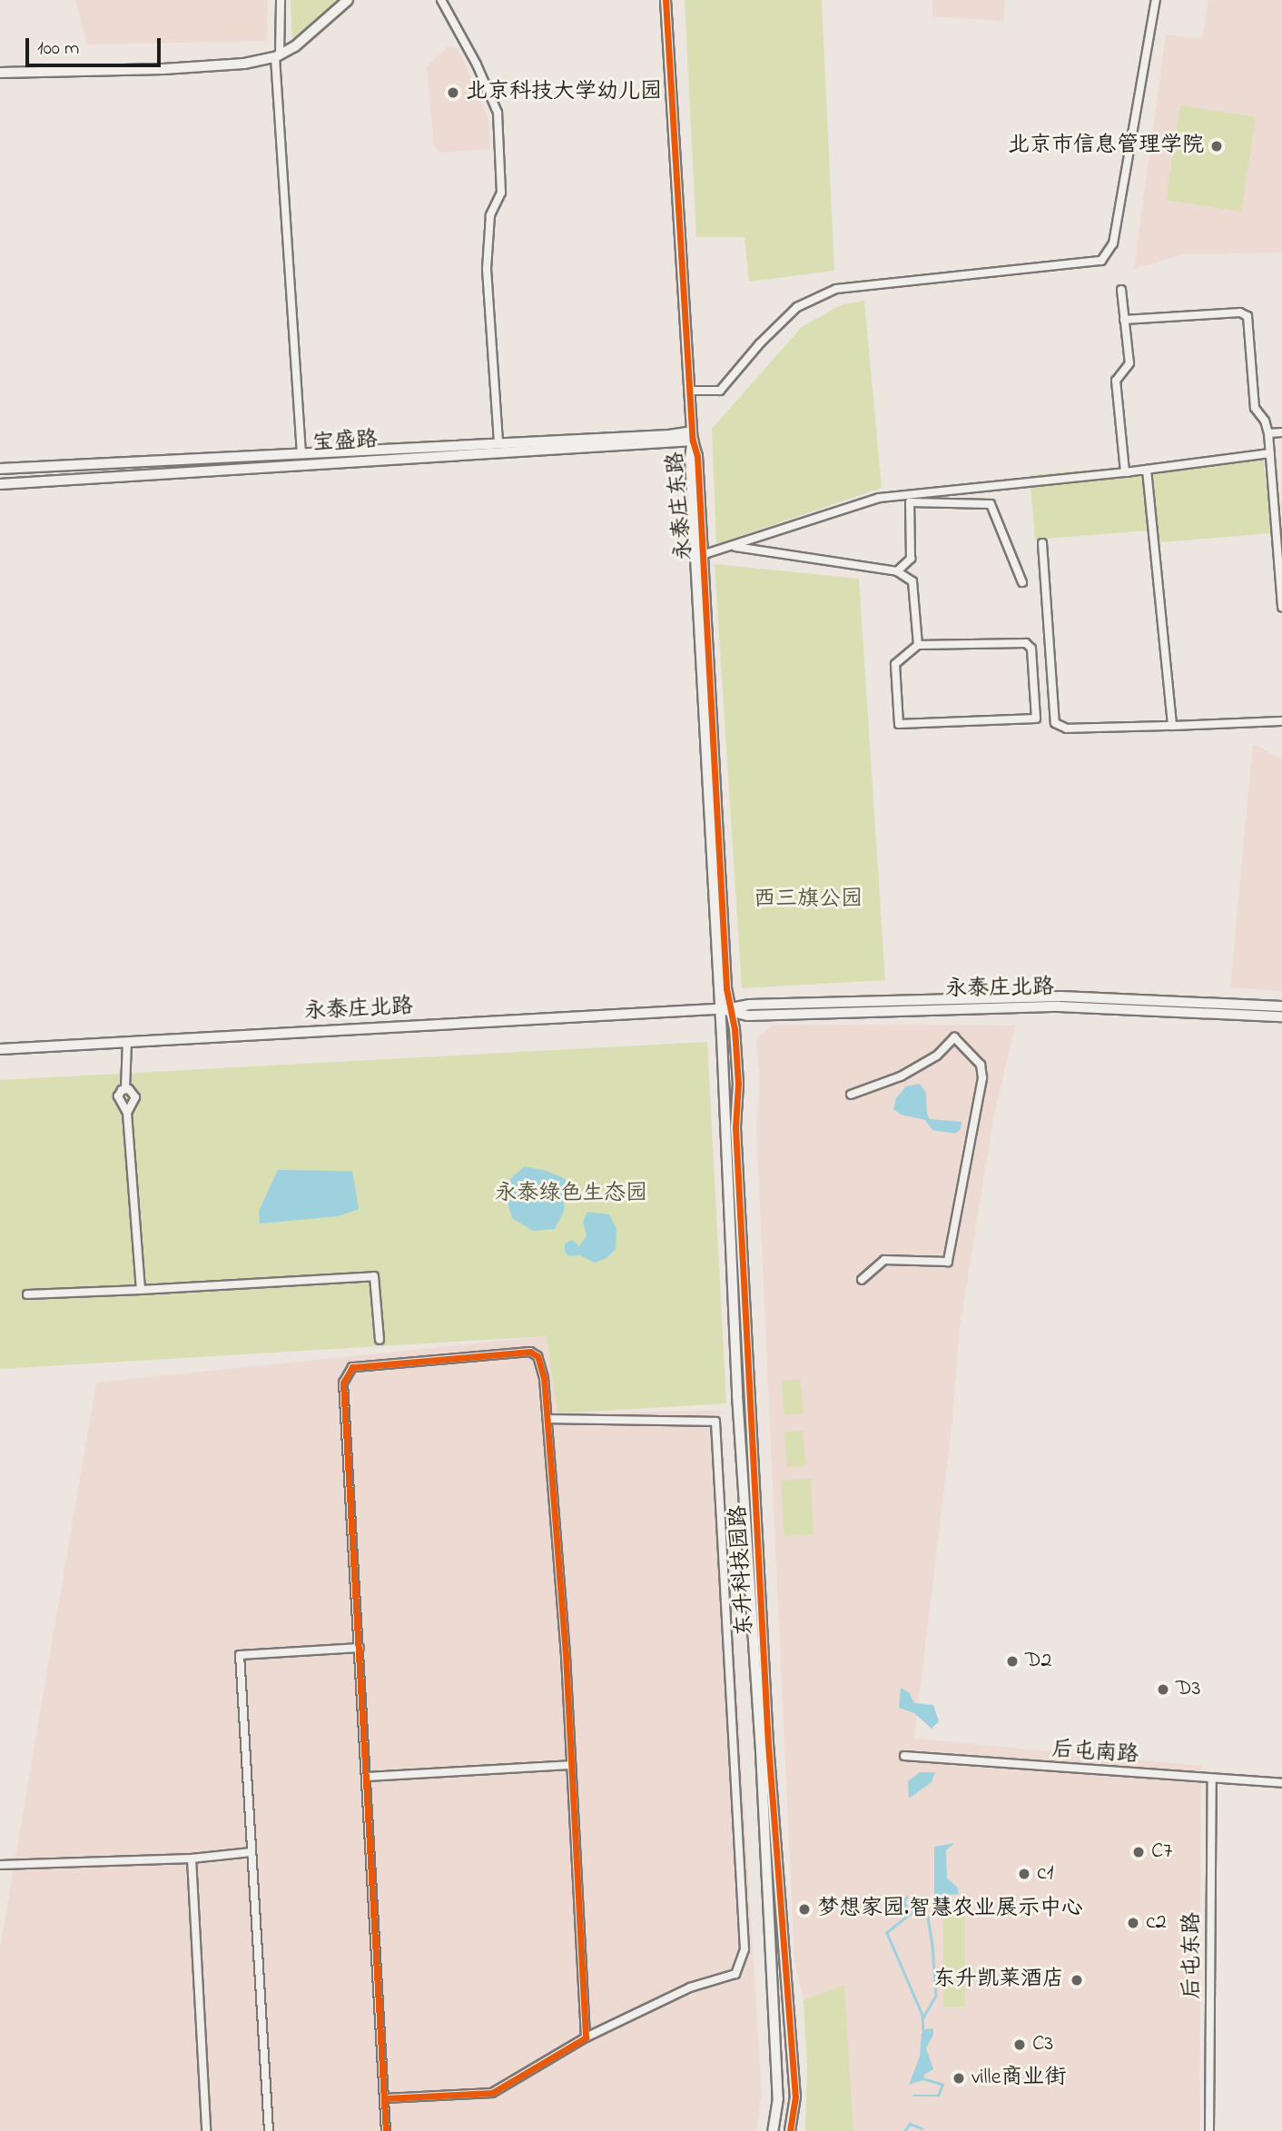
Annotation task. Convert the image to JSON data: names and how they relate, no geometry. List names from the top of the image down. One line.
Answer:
{"streets":{"street":["宝盛路","永泰庄东路","永泰庄北路","东升科技园路","后屯南路","后屯东路"]},"crossings":[["宝盛路","永泰庄东路"],["永泰庄东路","永泰庄北路"],["永泰庄东路","东升科技园路"],["永泰庄北路","东升科技园路"],["后屯南路","后屯东路"]],"parks":["西三旗公园","永泰绿色生态园"],"places":["北京科技大学幼儿园","北京市信息管理学院","D2","D3","C7","c1","梦想家园.智慧农业展示中心","c2","东升凯莱酒店","C3","ville商业街"],"scale_bar":"100 m"}
